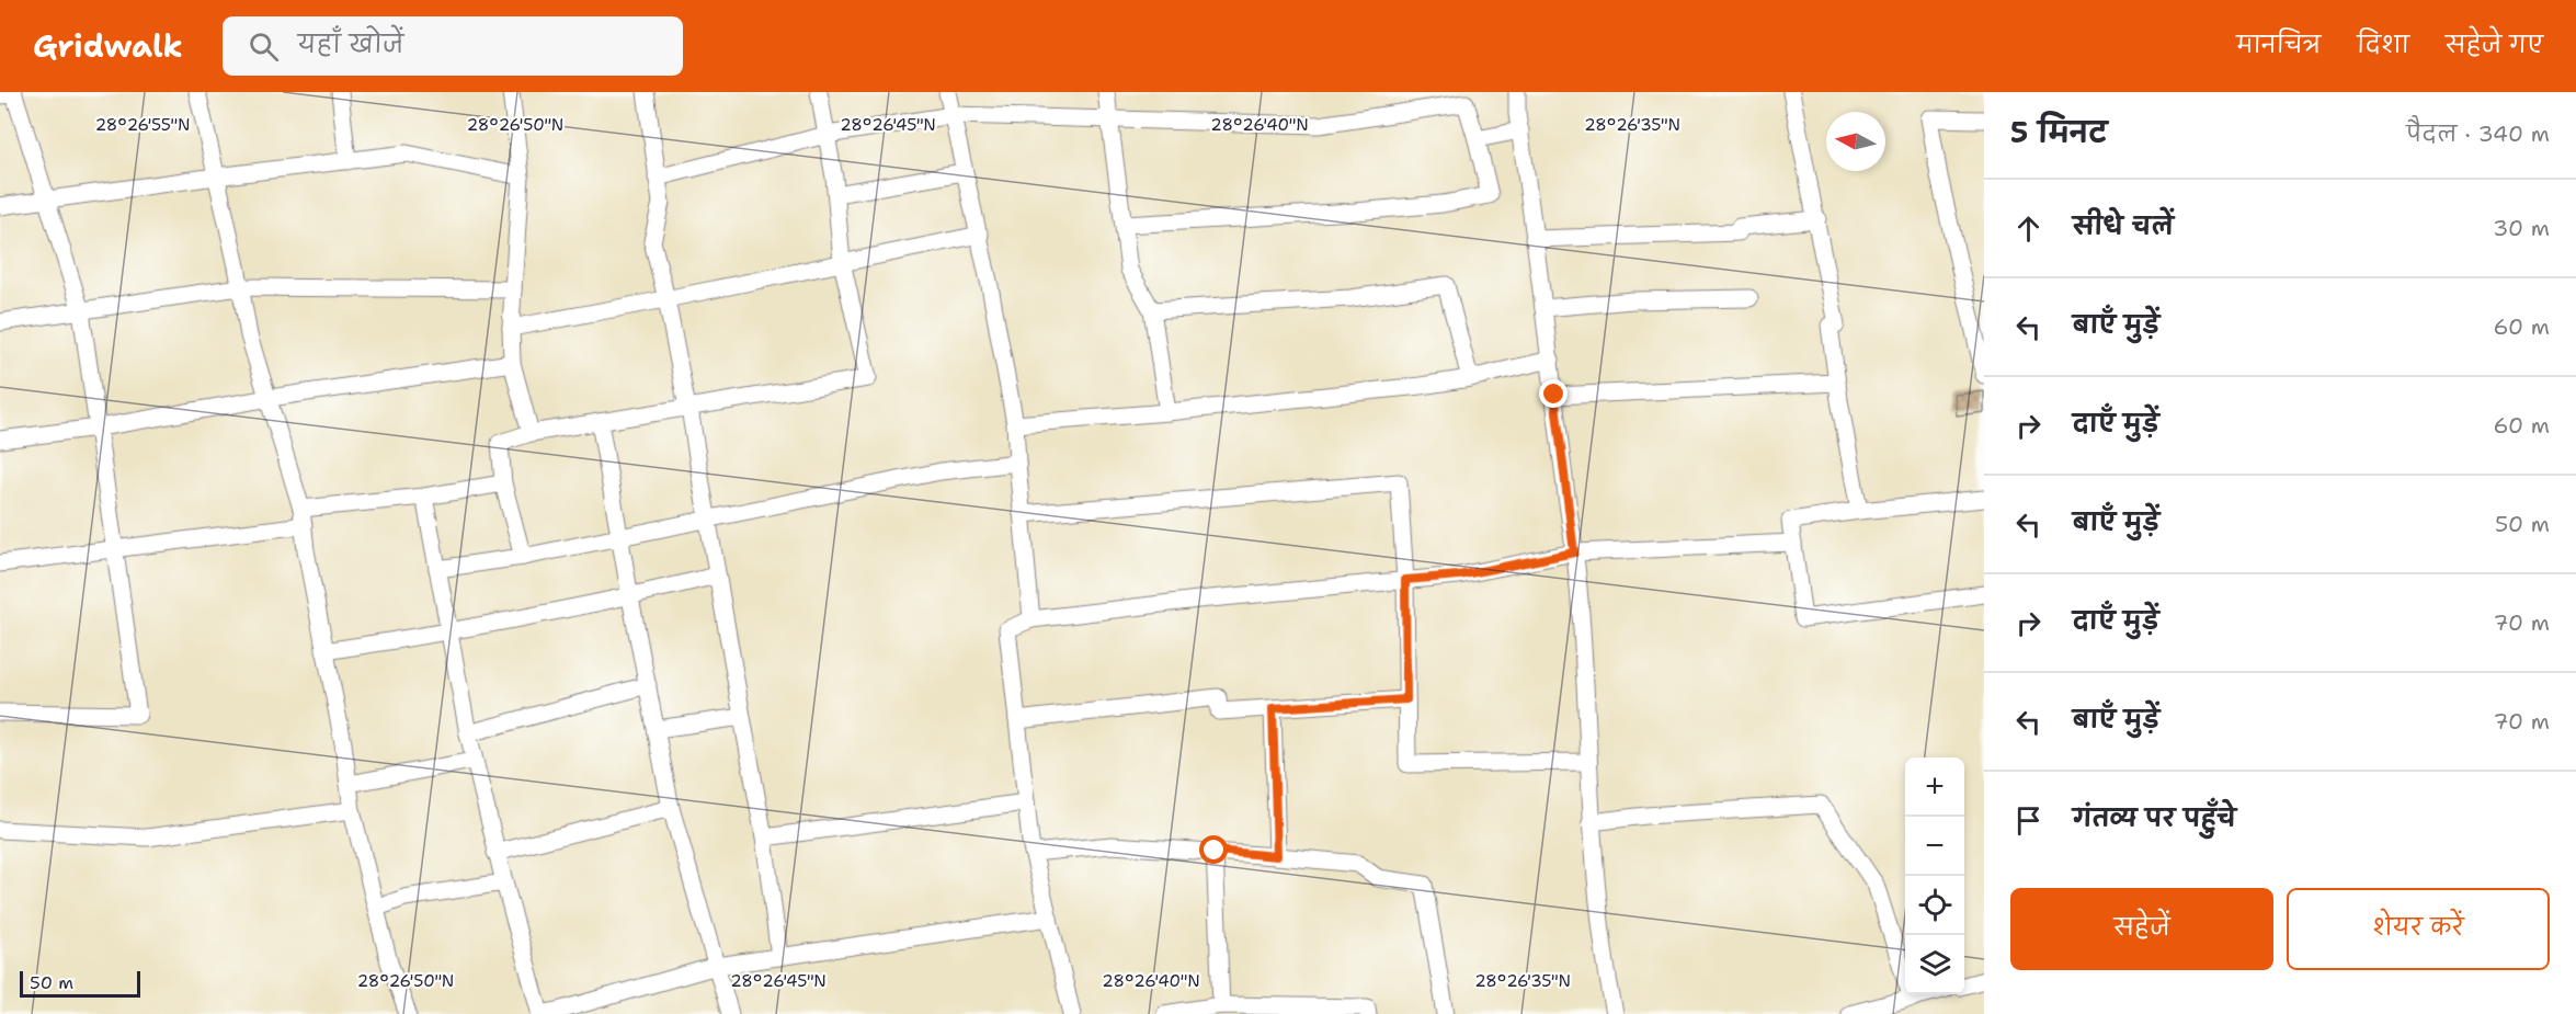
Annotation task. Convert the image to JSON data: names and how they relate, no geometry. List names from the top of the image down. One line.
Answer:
{"scale_bar":"50 m","north":"left","page":{"header":"Gridwalk","search":"यहाँ खोजें","nav":["मानचित्र","दिशा","सहेजे गए"],"heading":["5 मिनट","पैदल · 340 m"],"list":[["सीधे चलें","30 m"],["बाएँ मुड़ें","60 m"],["दाएँ मुड़ें","60 m"],["बाएँ मुड़ें","50 m"],["दाएँ मुड़ें","70 m"],["बाएँ मुड़ें","70 m"],"गंतव्य पर पहुँचे"],"map_buttons":["+","−"],"buttons":["सहेजें","शेयर करें"],"scale":"50 m"},"coordinates":["28°26'55\"N","28°26'50\"N","28°26'45\"N","28°26'40\"N","28°26'35\"N"]}
